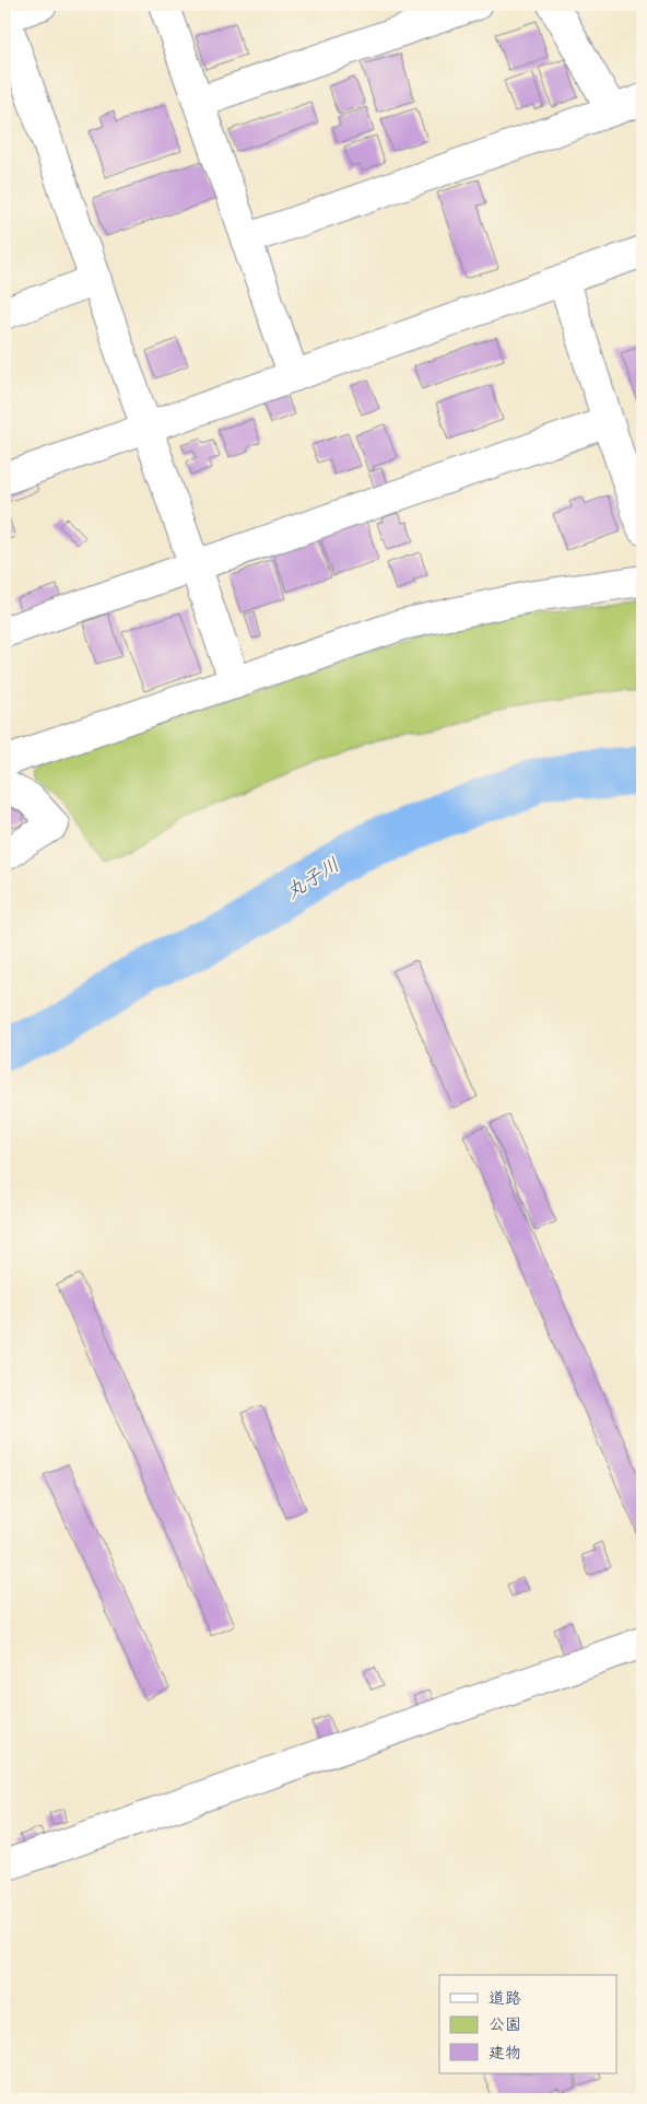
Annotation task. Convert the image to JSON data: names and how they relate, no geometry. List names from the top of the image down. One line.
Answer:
{"water":["丸子川"],"legend":["道路","公園","建物"]}
